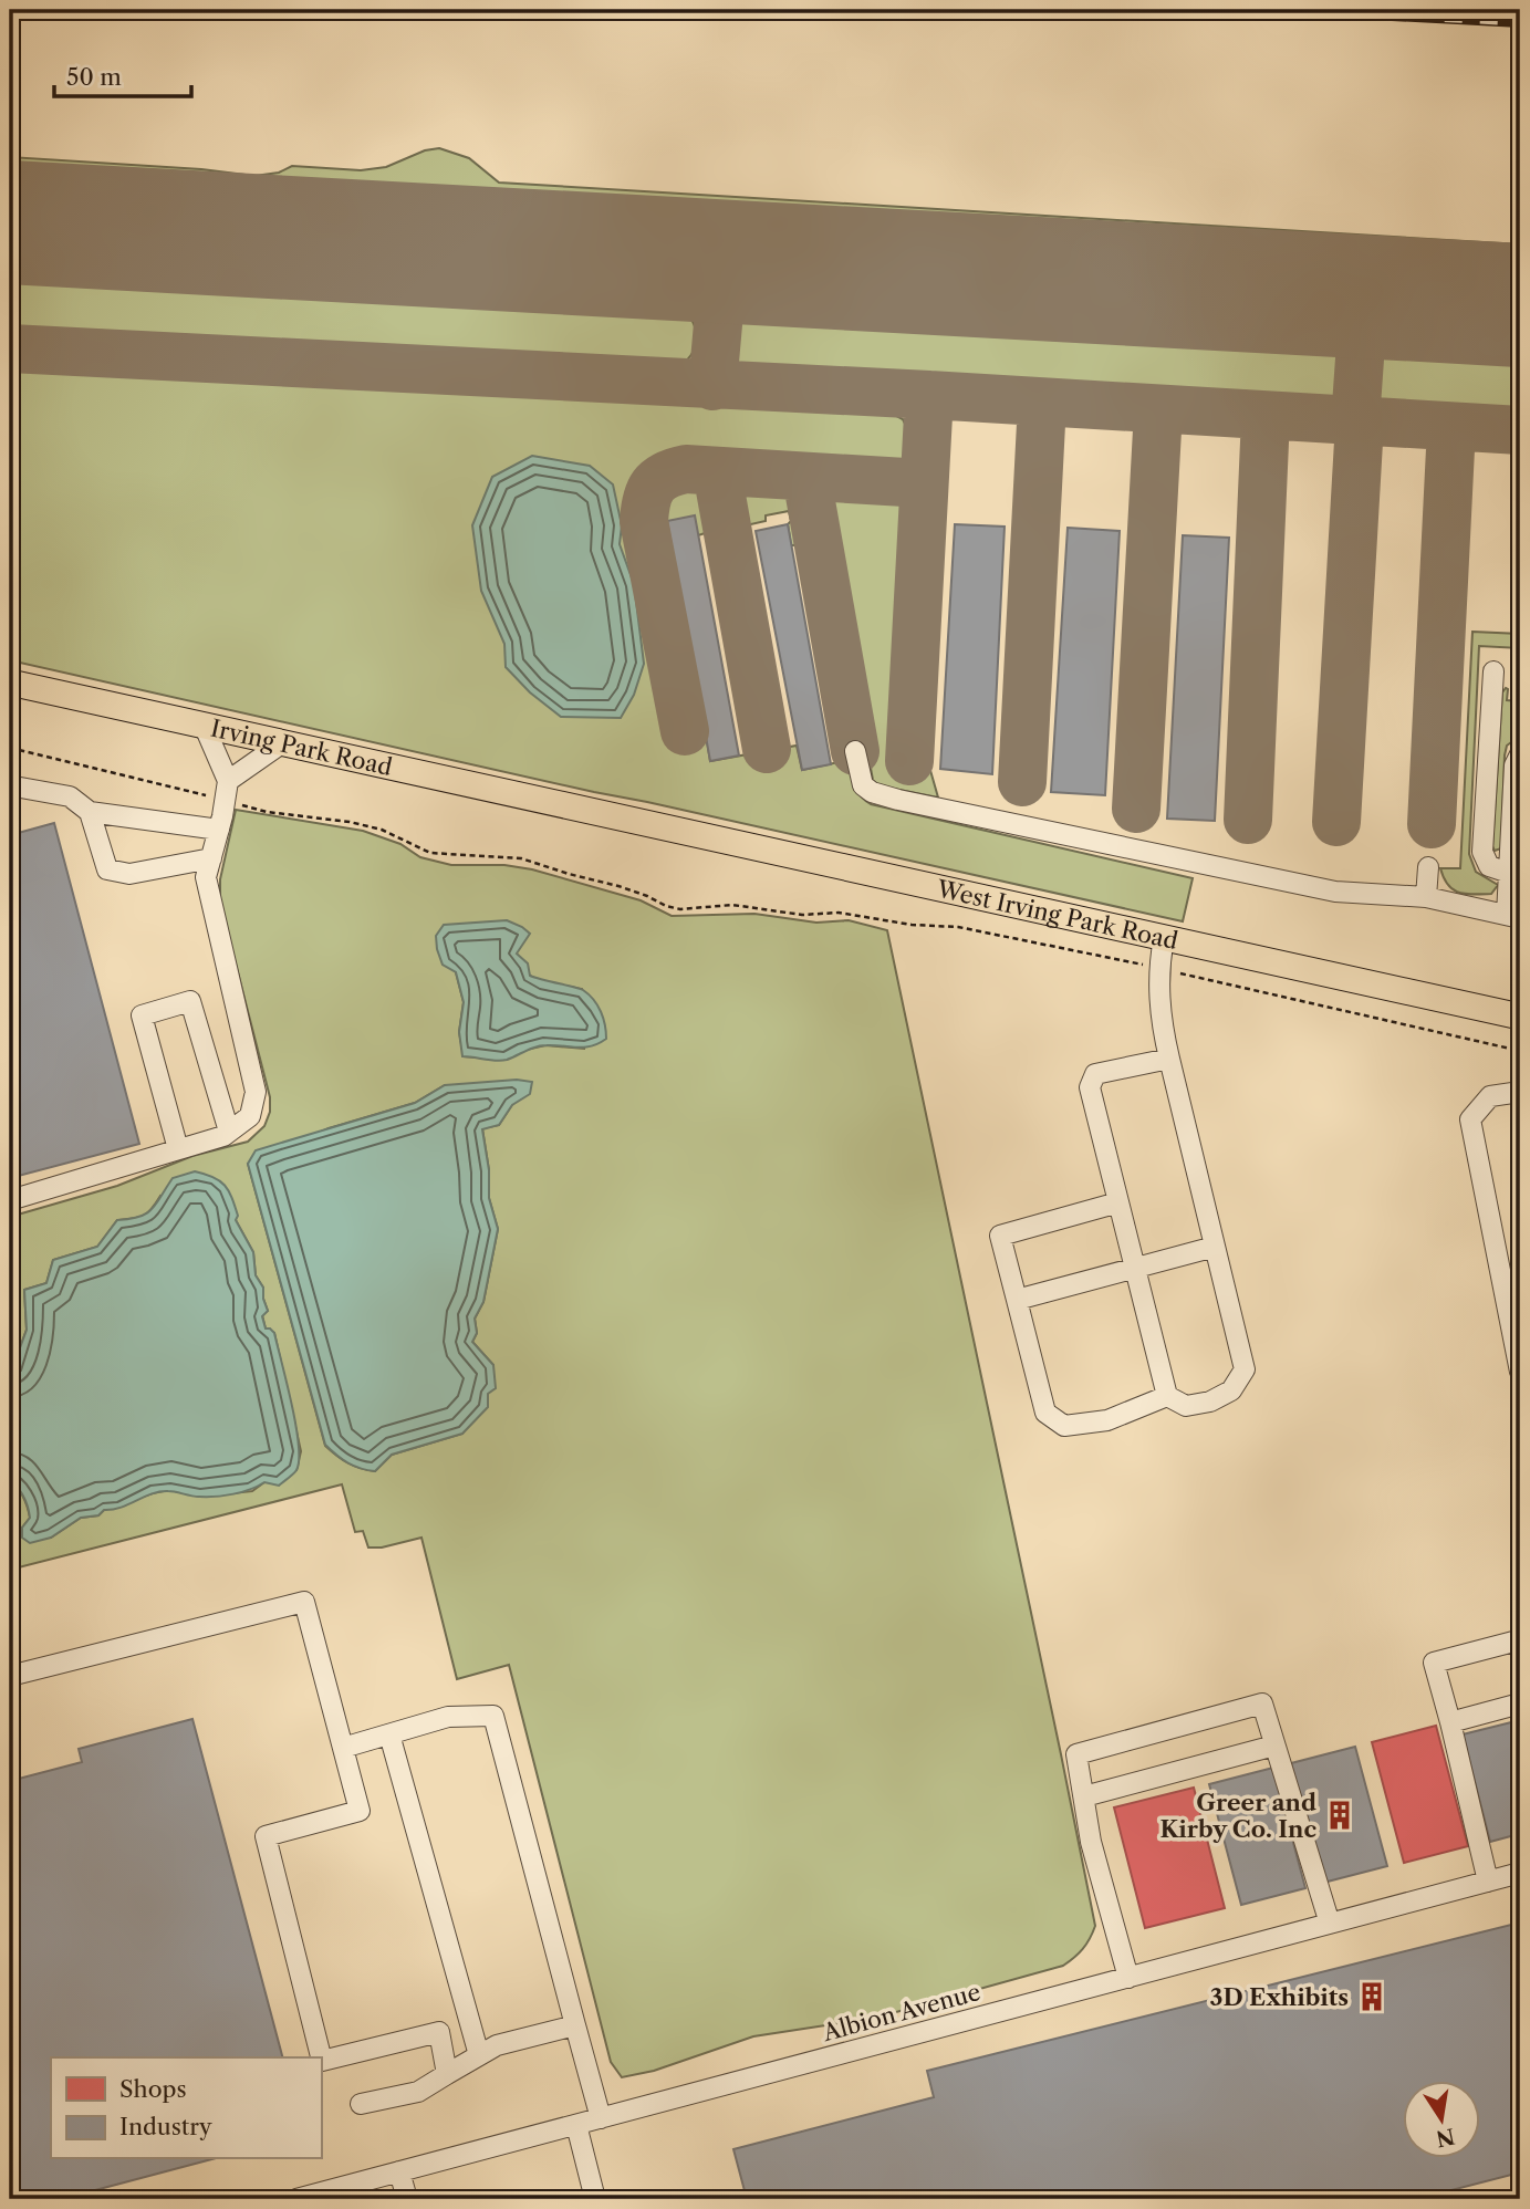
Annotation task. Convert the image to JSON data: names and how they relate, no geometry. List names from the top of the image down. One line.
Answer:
{"streets":{"main road":["Irving Park Road","West Irving Park Road"],"street":["Albion Avenue"]},"crossings":[["Irving Park Road","West Irving Park Road"]],"places":{"building":["Greer and Kirby Co. Inc","3D Exhibits"]},"legend":["Shops","Industry"],"scale_bar":"50 m","north":"bottom"}
